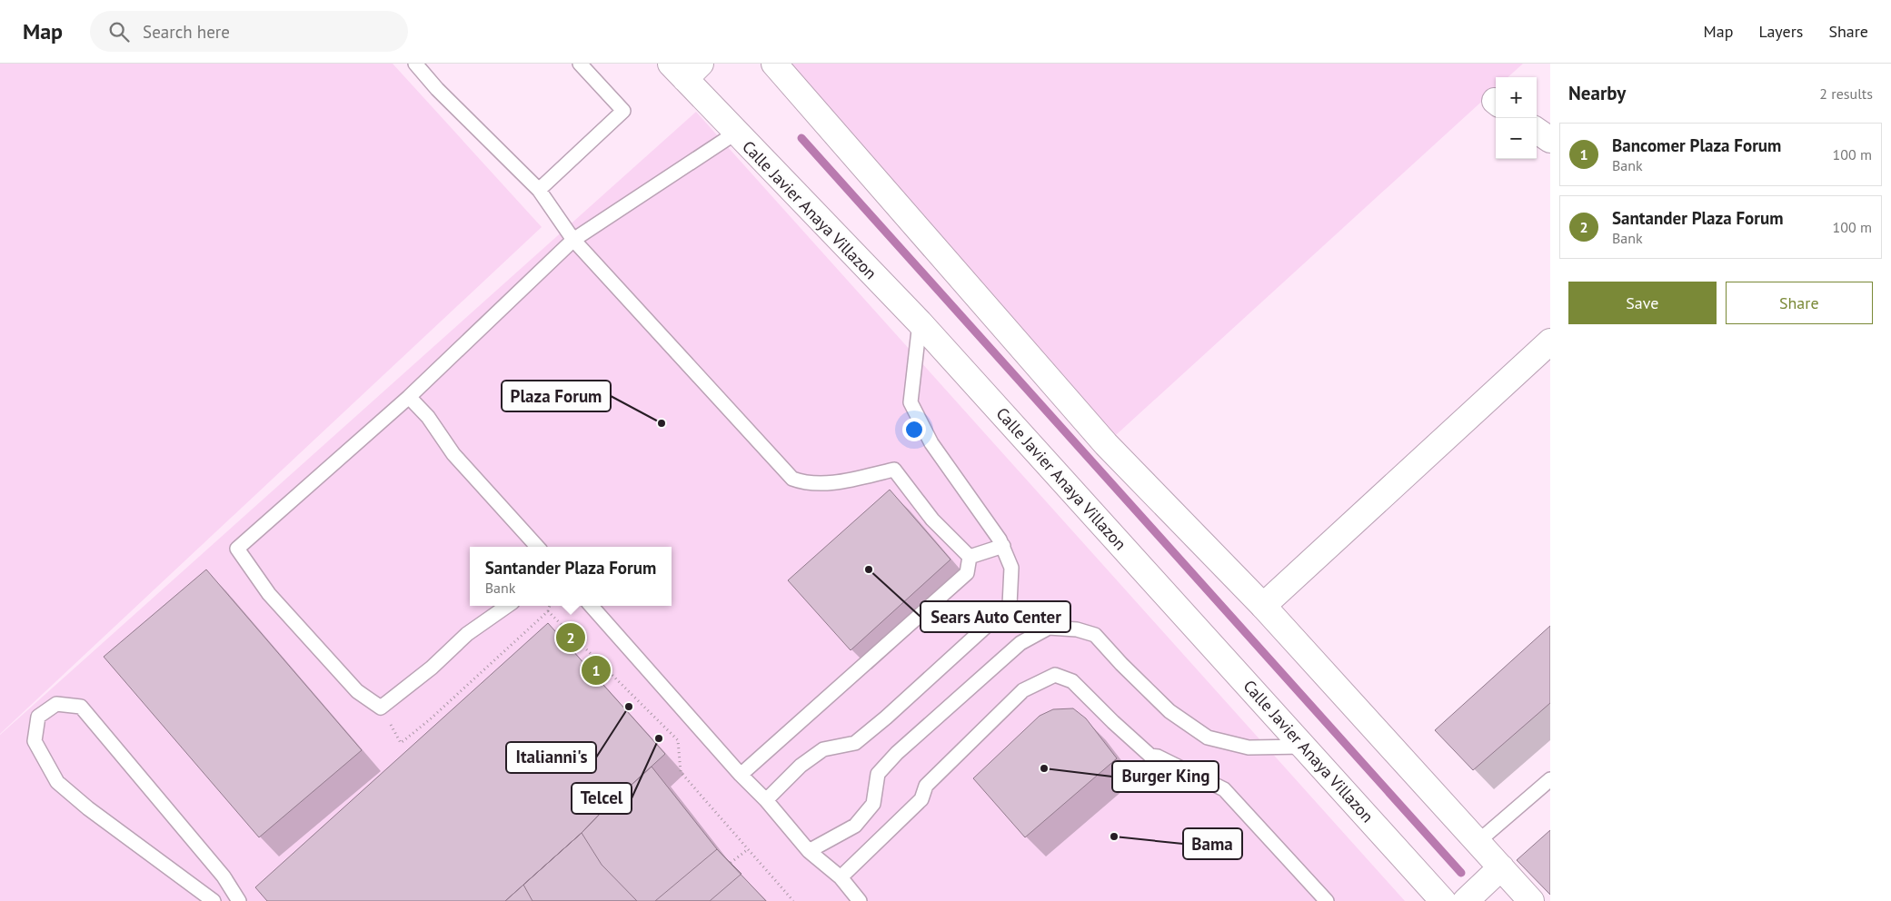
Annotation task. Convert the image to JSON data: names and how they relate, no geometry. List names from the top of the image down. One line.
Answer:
{"streets":{"street":["Calle Javier Anaya Villazon"]},"places":["Plaza Forum","Sears Auto Center","Italianni's","Telcel","Burger King","Bama"],"page":{"header":"Map","search":"Search here","nav":["Map","Layers","Share"],"heading":["Nearby","2 results"],"map_buttons":["+","−"],"list":[{"mark":"1","name":"Bancomer Plaza Forum","note":"Bank","value":"100 m"},{"mark":"2","name":"Santander Plaza Forum","note":"Bank","value":"100 m"}],"buttons":["Save","Share"],"popup":["Santander Plaza Forum","Bank"],"pins":["2","1"]}}
